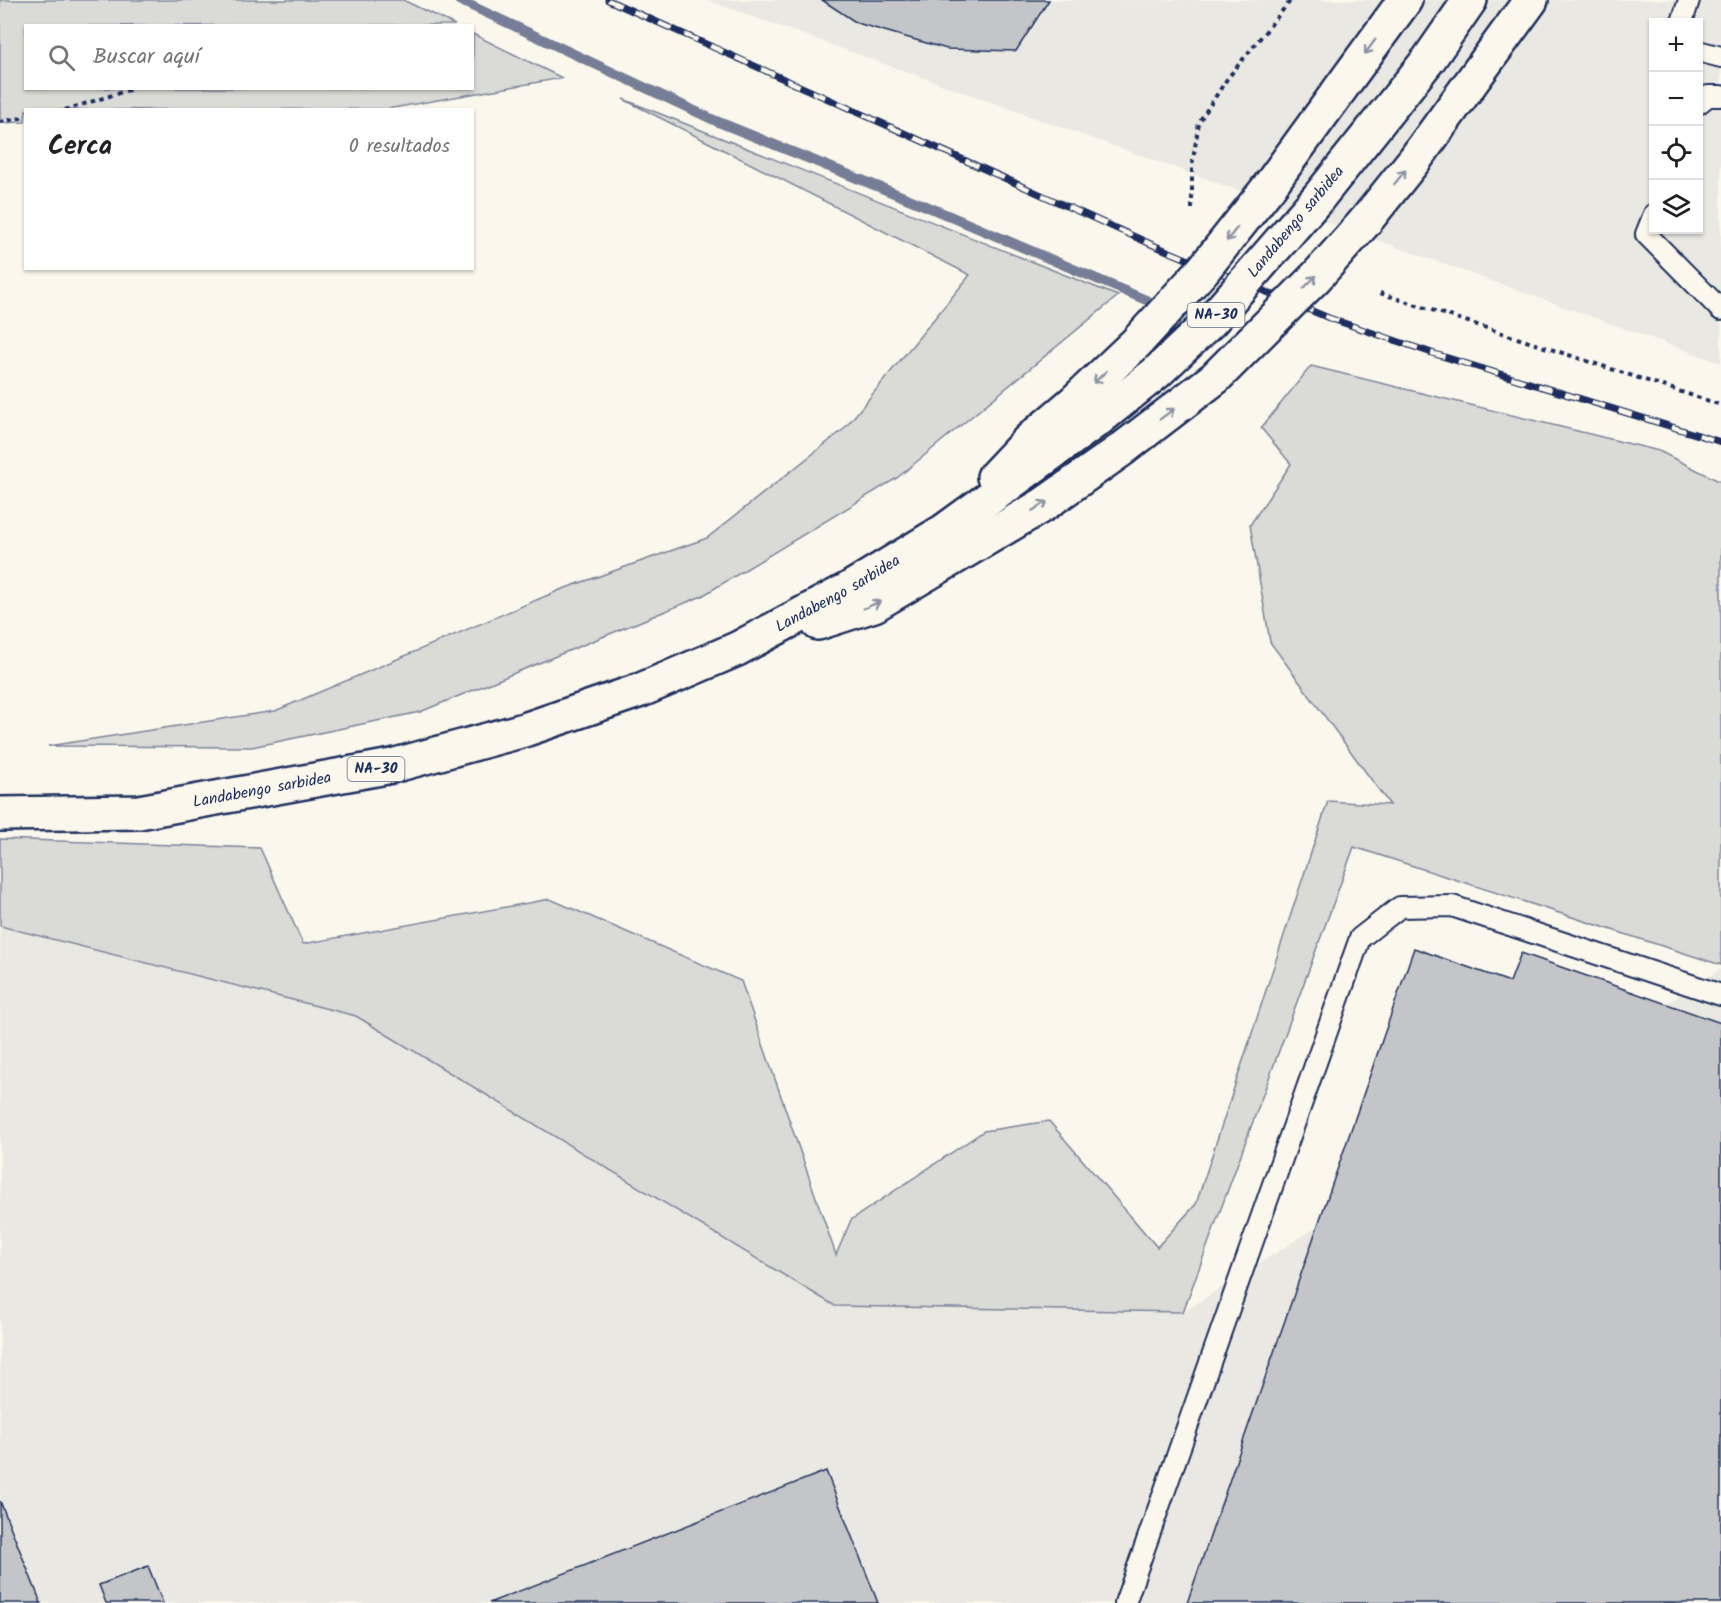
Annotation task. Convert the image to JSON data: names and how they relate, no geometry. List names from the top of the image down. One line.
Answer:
{"streets":{"highway":["Landabengo sarbidea","NA-30"]},"page":{"map_buttons":["+","−"],"search":"Buscar aquí","heading":["Cerca","0 resultados"]}}
